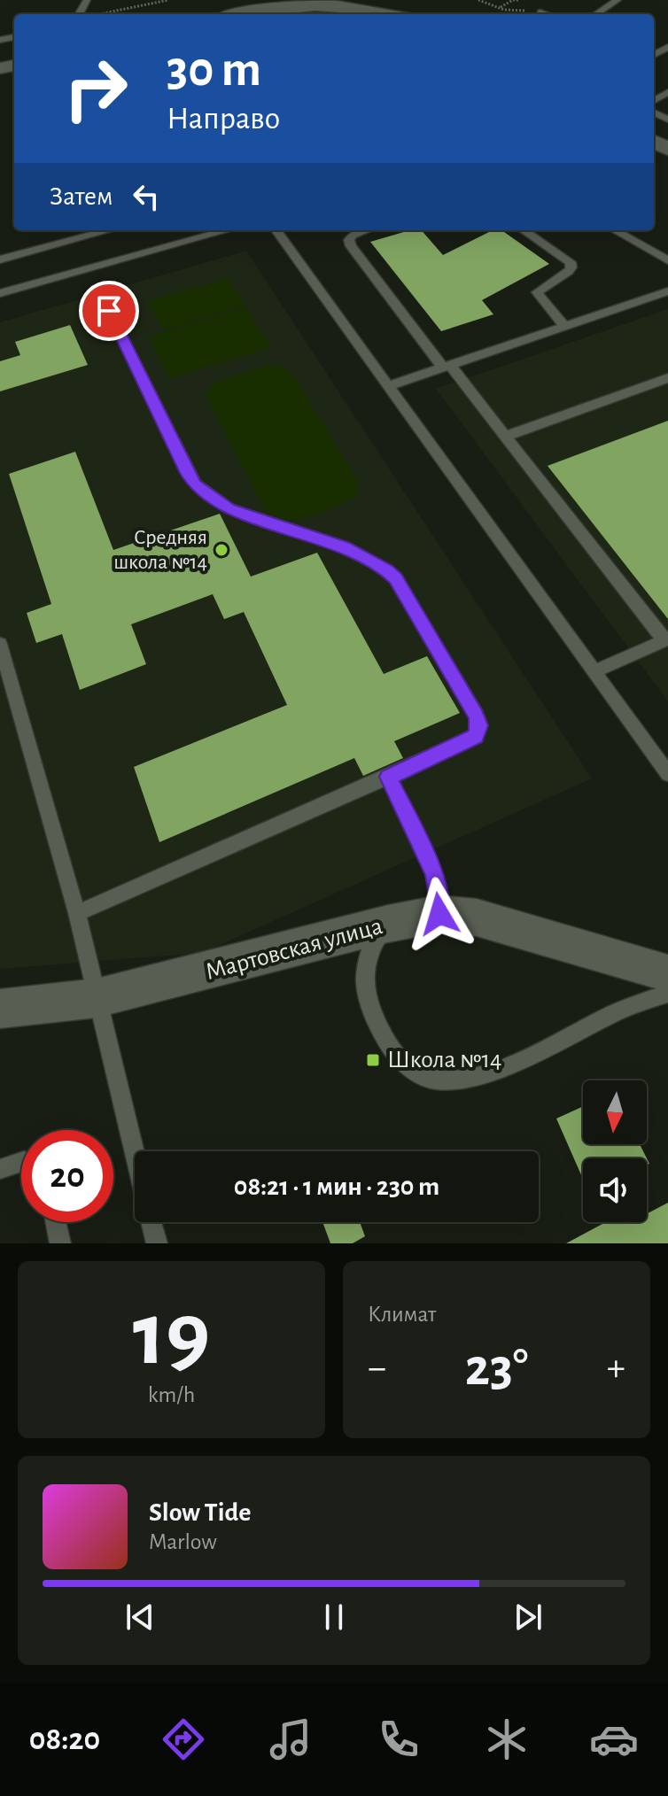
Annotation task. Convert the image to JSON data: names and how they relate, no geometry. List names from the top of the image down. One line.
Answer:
{"streets":{"street":["Мартовская улица"]},"places":{"other":["Средняя школа №14"],"transit":["Школа №14"]},"north":"bottom","page":{"turn":["30 m","Направо"],"then":"Затем","limit":"20","trip":"08:21 · 1 мин · 230 m","tile":[["19","km/h"],"Климат"],"heat":["−","23°","+"],"song":["Slow Tide","Marlow"],"tabs":"08:20"}}
